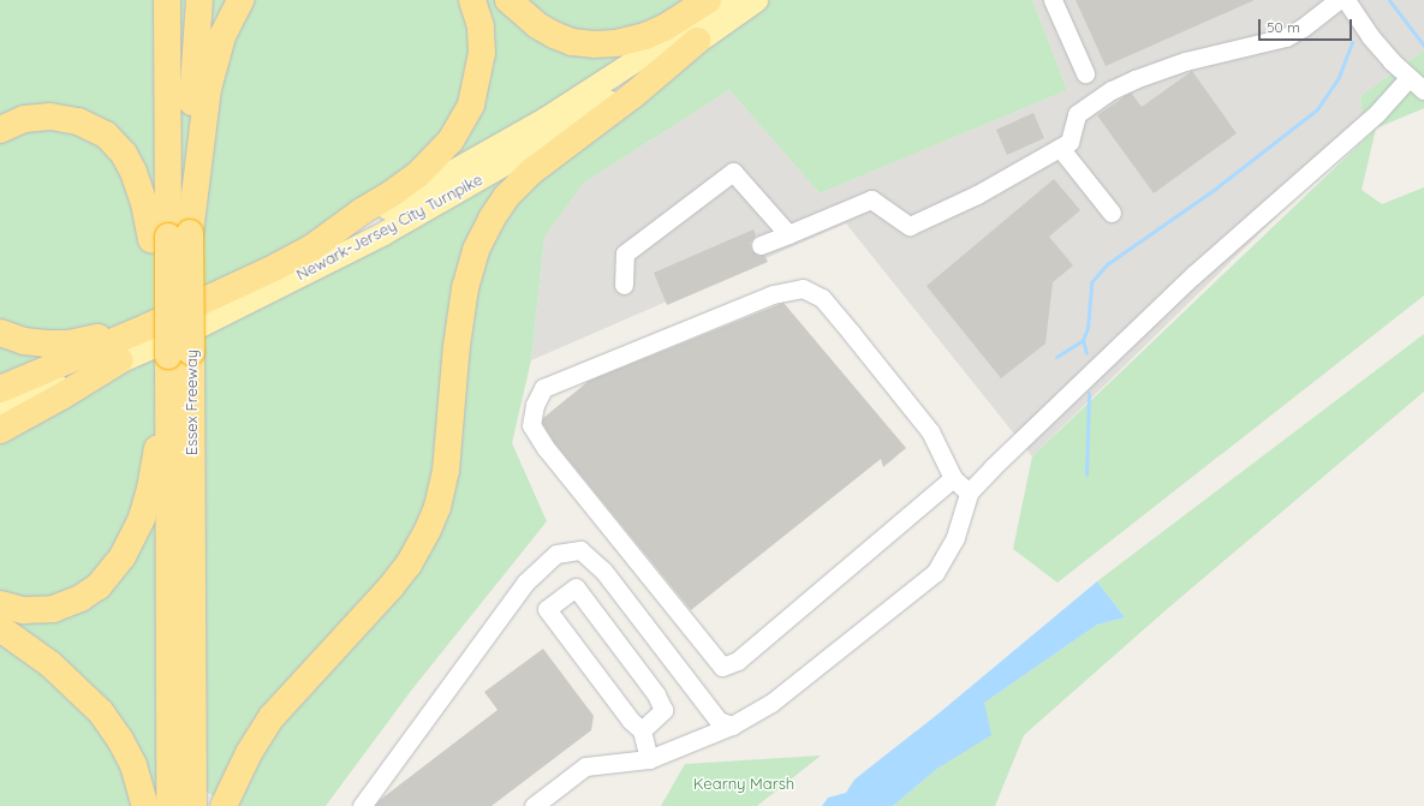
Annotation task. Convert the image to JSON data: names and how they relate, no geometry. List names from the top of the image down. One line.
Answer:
{"streets":{"highway":["Newark-Jersey City Turnpike","Essex Freeway"]},"parks":["Kearny Marsh"],"scale_bar":"50 m"}
